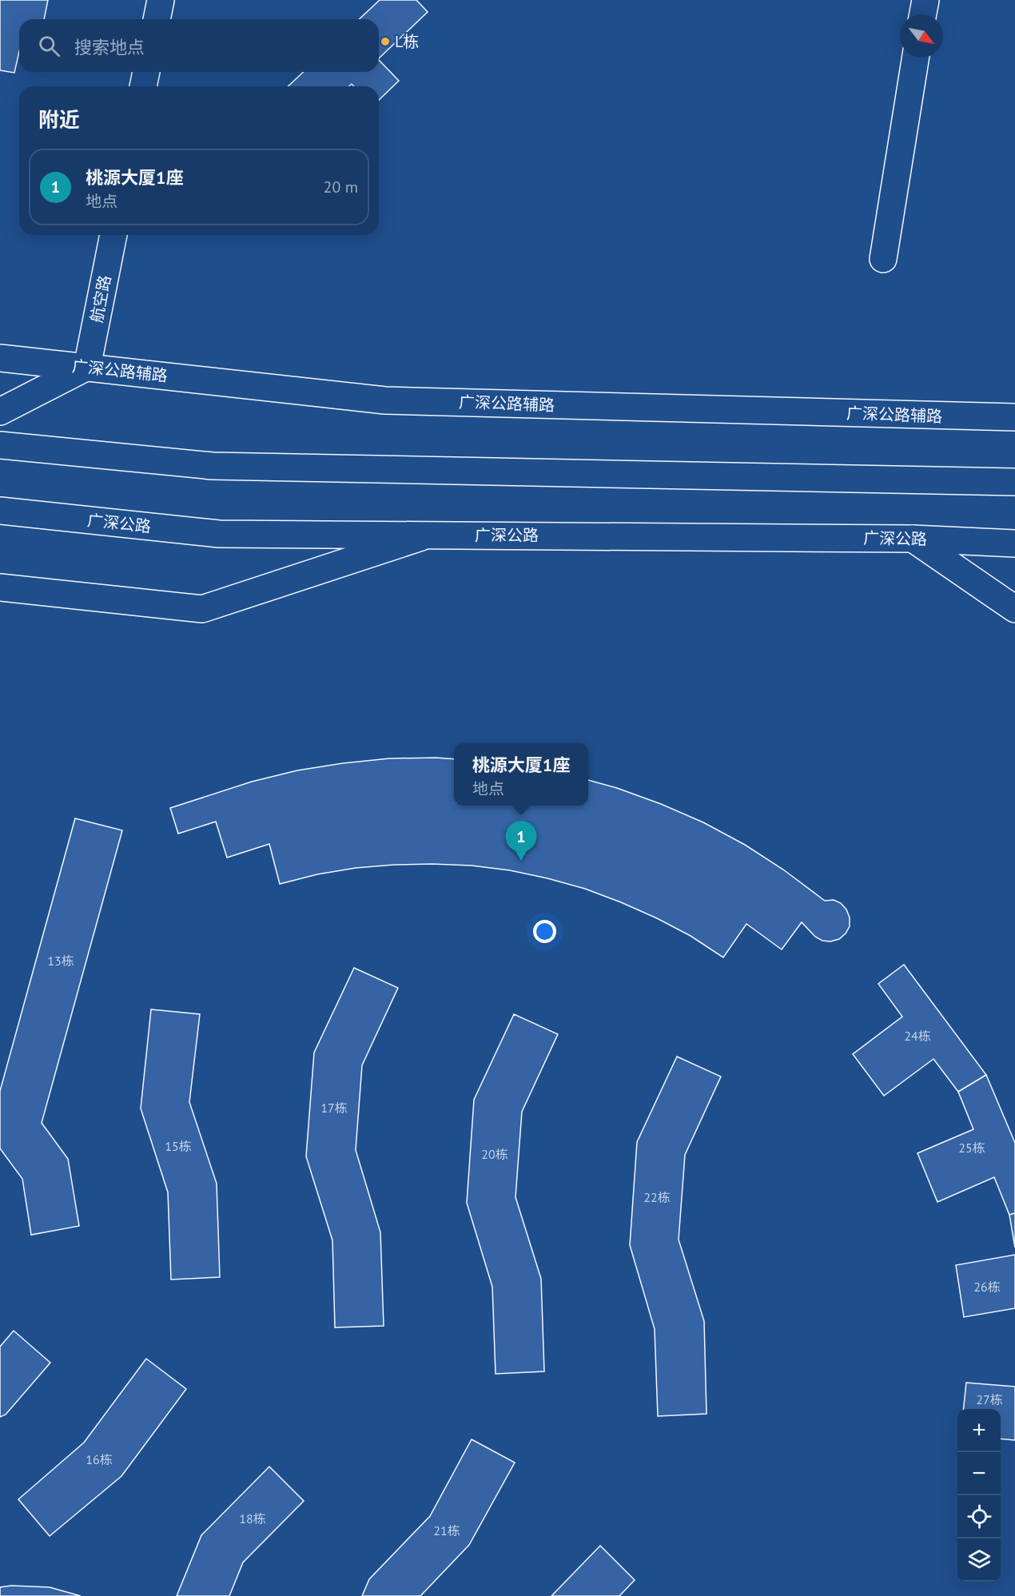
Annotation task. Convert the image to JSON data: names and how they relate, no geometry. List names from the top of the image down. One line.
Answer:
{"streets":{"main road":["航空路","广深公路辅路","广深公路"]},"crossings":[["航空路","广深公路辅路"]],"places":["L栋"],"house_numbers":["13栋","24栋","17栋","15栋","25栋","20栋","22栋","26栋","27栋","16栋","18栋","21栋"],"north":"bottom right","page":{"search":"搜索地点","heading":"附近","list":[{"mark":"1","name":"桃源大厦1座","note":"地点","value":"20 m"}],"popup":["桃源大厦1座","地点"],"pins":"1","map_buttons":["+","−"]}}
